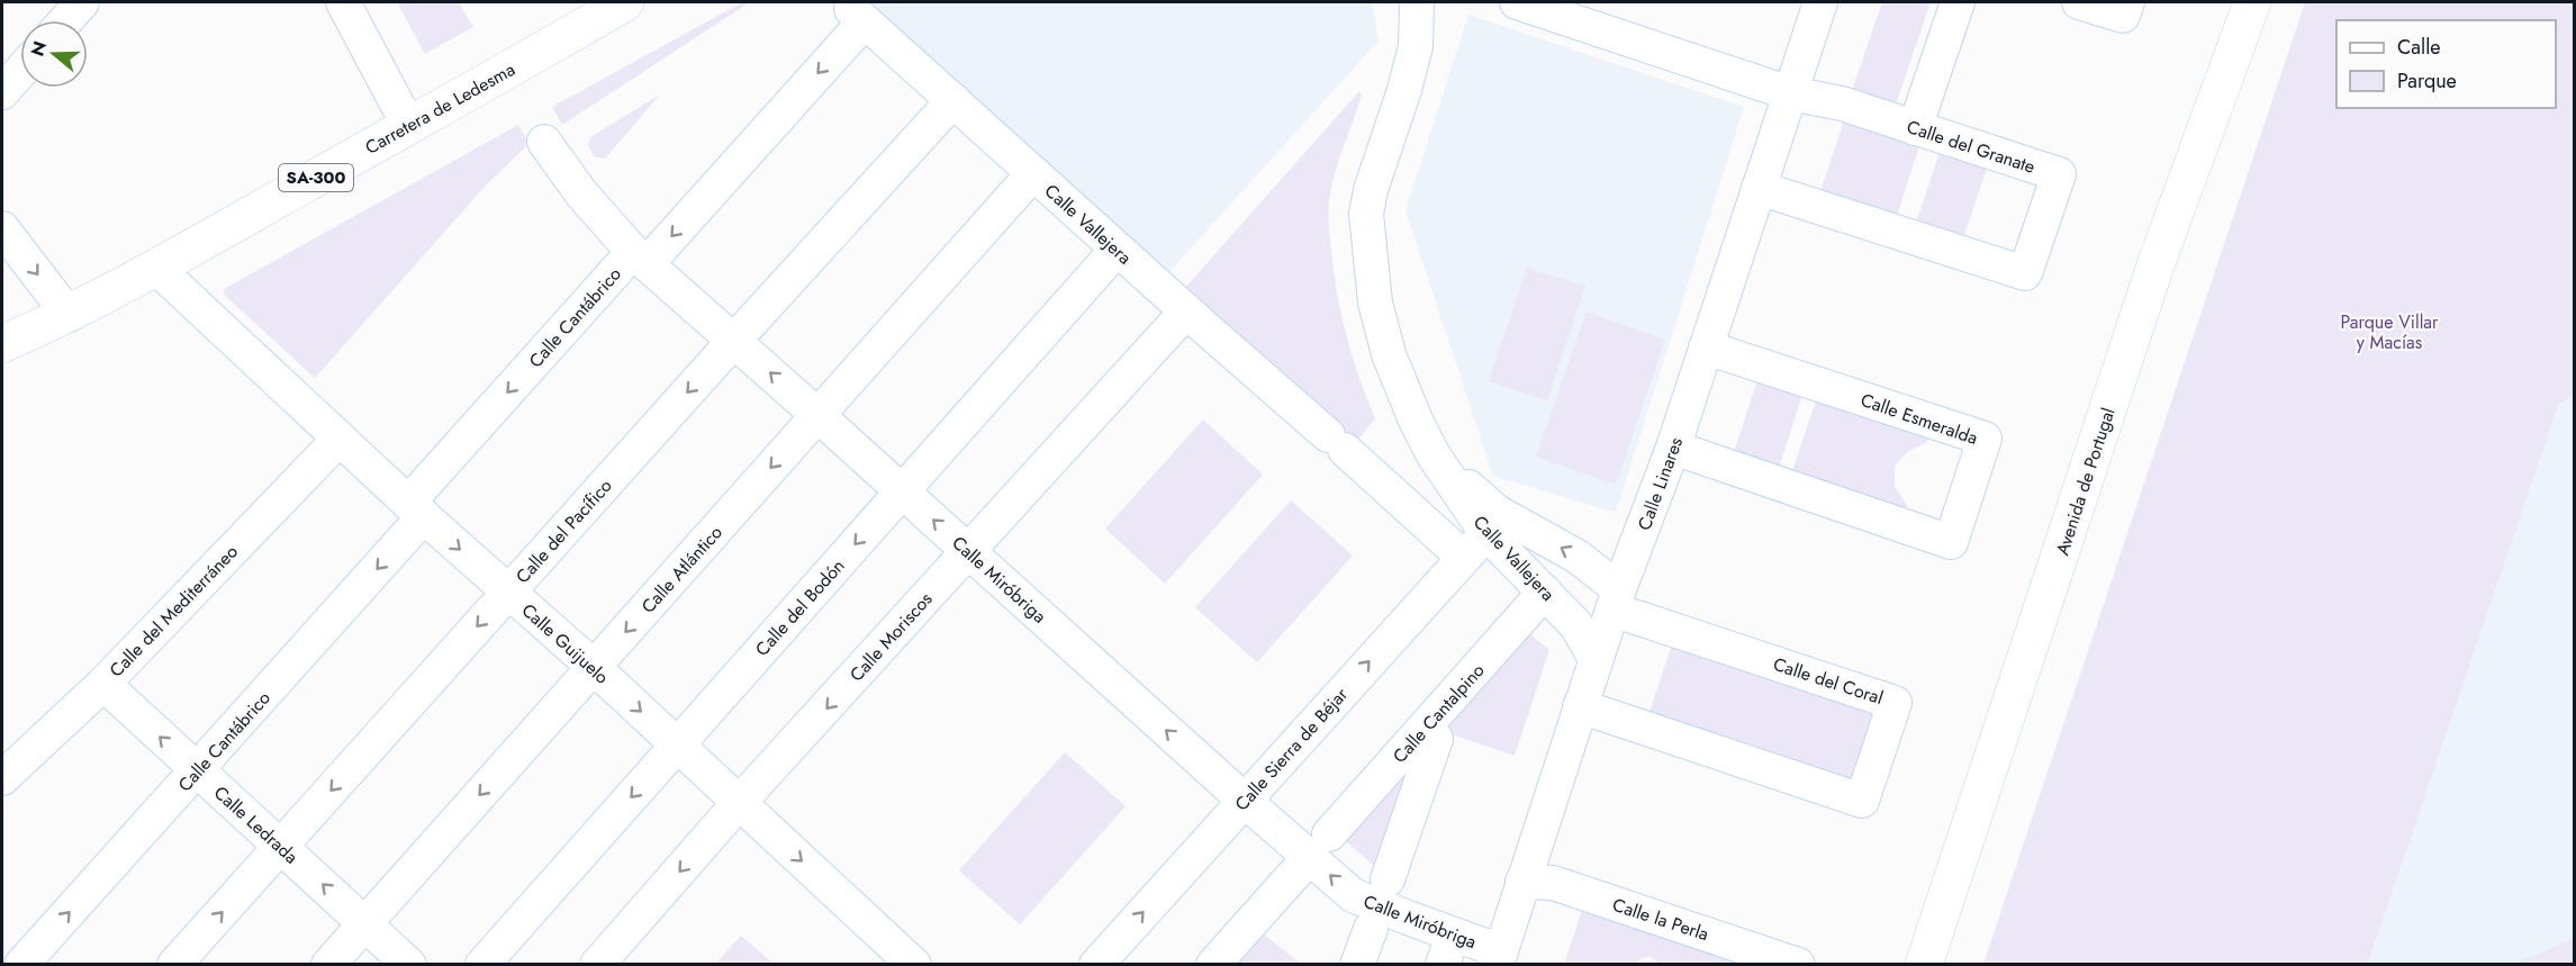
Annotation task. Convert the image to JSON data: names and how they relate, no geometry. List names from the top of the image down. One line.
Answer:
{"streets":{"main road":["Carretera de Ledesma","SA-300","Avenida de Portugal"],"street":["Calle del Granate","Calle Vallejera","Calle Cantábrico","Calle Esmeralda","Calle Linares","Calle del Pacífico","Calle Atlántico","Calle Miróbriga","Calle del Bodón","Calle del Mediterráneo","Calle Moriscos","Calle Guijuelo","Calle del Coral","Calle Cantalpino","Calle Sierra de Béjar","Calle Ledrada","Calle la Perla"]},"crossings":[["Carretera de Ledesma","Calle Guijuelo"],["Calle del Granate","Calle Linares"],["Calle Vallejera","Calle Cantábrico"],["Calle Vallejera","Calle Linares"],["Calle Vallejera","Calle del Pacífico"],["Calle Vallejera","Calle Atlántico"],["Calle Vallejera","Calle del Bodón"],["Calle Vallejera","Calle Moriscos"],["Calle Vallejera","Calle del Coral"],["Calle Vallejera","Calle Cantalpino"],["Calle Vallejera","Calle Sierra de Béjar"],["Calle Cantábrico","Calle Miróbriga"],["Calle Cantábrico","Calle Guijuelo"],["Calle Cantábrico","Calle Ledrada"],["Calle Esmeralda","Calle Linares"],["Calle Linares","Calle Miróbriga"],["Calle Linares","Calle del Coral"],["Calle Linares","Calle la Perla"],["Calle del Pacífico","Calle Miróbriga"],["Calle del Pacífico","Calle Guijuelo"],["Calle del Pacífico","Calle Ledrada"],["Calle Atlántico","Calle Miróbriga"],["Calle Atlántico","Calle Guijuelo"],["Calle Atlántico","Calle Ledrada"],["Calle Miróbriga","Calle del Bodón"],["Calle Miróbriga","Calle Moriscos"],["Calle Miróbriga","Calle Sierra de Béjar"],["Calle del Bodón","Calle Guijuelo"],["Calle del Mediterráneo","Calle Guijuelo"],["Calle del Mediterráneo","Calle Ledrada"],["Calle Moriscos","Calle Guijuelo"]],"one_way":["Calle Atlántico","Calle Miróbriga","Calle del Bodón","Calle Moriscos","Calle Guijuelo","Calle Ledrada"],"parks":["Parque Villar y Macías"],"legend":["Calle","Parque"],"north":"left"}
